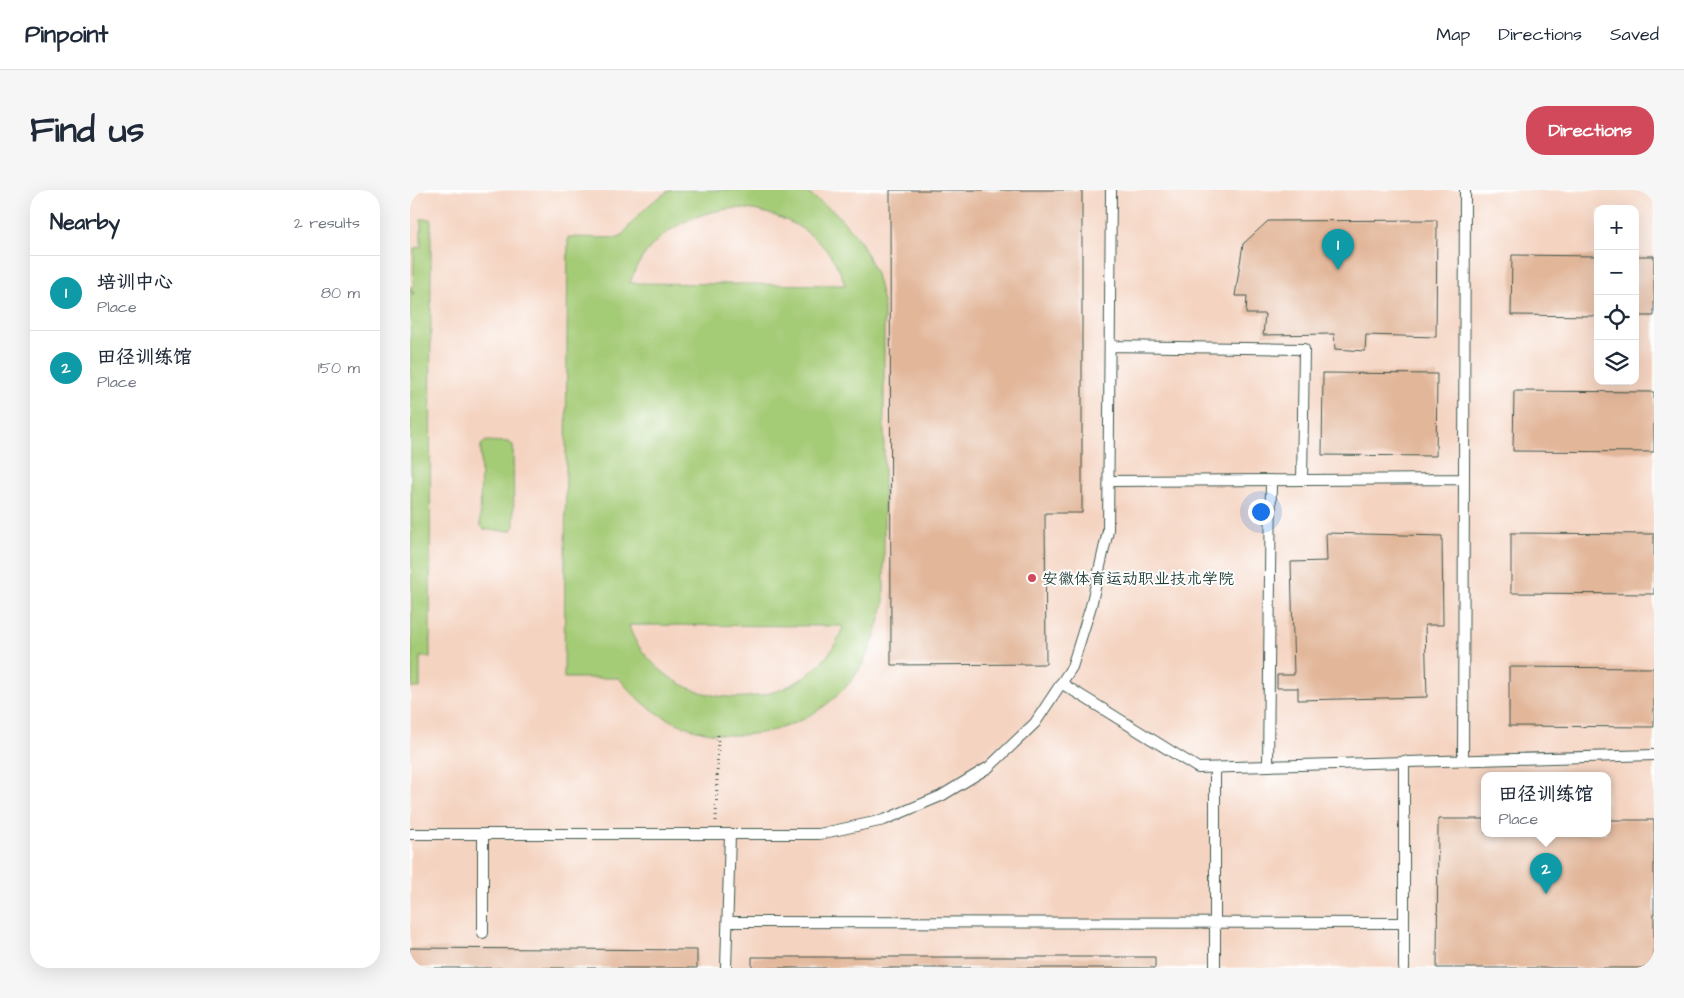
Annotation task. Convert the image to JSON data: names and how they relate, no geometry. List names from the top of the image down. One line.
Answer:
{"places":["安徽体育运动职业技术学院"],"page":{"header":"Pinpoint","nav":["Map","Directions","Saved"],"title":"Find us","buttons":"Directions","heading":["Nearby","2 results"],"map_buttons":["+","−"],"pins":["1","2"],"list":[{"mark":"1","name":"培训中心","note":"Place","value":"80 m"},{"mark":"2","name":"田径训练馆","note":"Place","value":"150 m"}],"popup":["田径训练馆","Place"]}}
